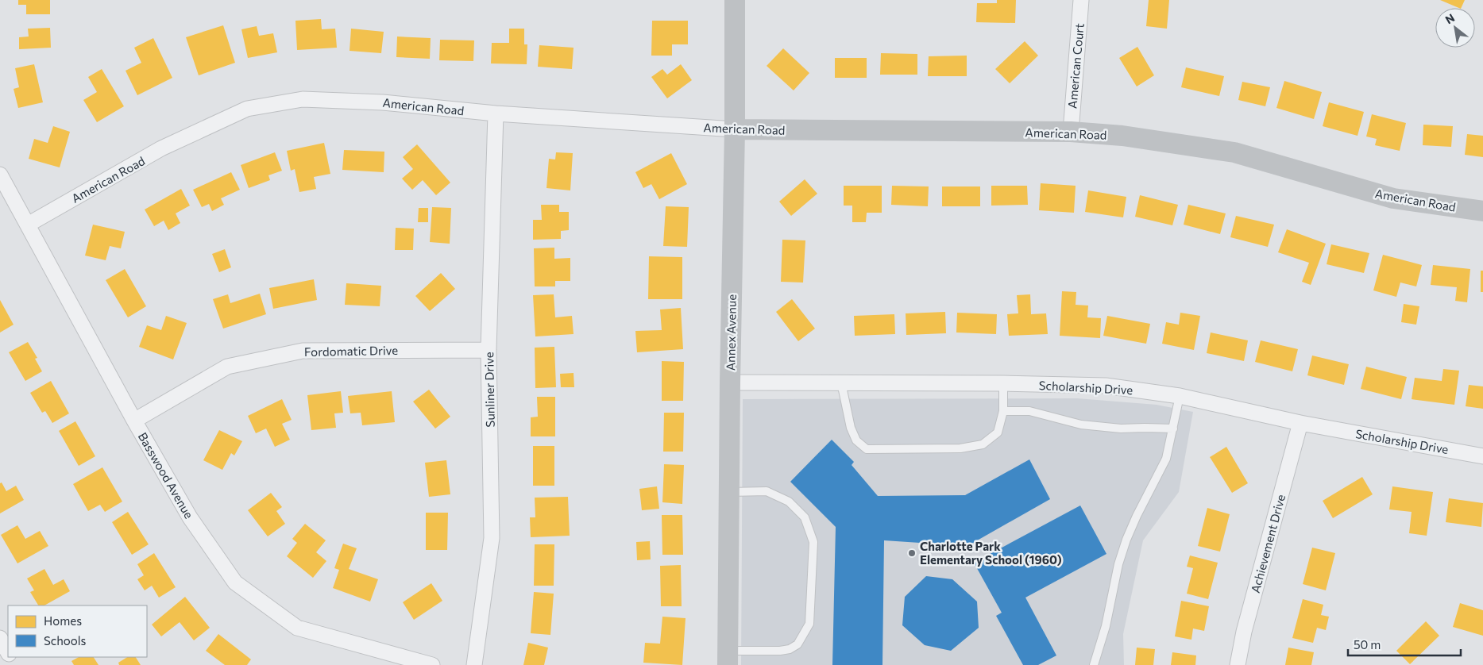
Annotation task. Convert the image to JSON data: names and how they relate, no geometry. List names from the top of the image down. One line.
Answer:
{"streets":{"street":["American Court","American Road","Annex Avenue","Fordomatic Drive","Scholarship Drive","Sunliner Drive","Basswood Avenue","Achievement Drive"]},"crossings":[["American Court","American Road"],["American Road","Annex Avenue"],["American Road","Sunliner Drive"],["American Road","Basswood Avenue"],["Annex Avenue","Scholarship Drive"],["Fordomatic Drive","Sunliner Drive"],["Fordomatic Drive","Basswood Avenue"],["Scholarship Drive","Achievement Drive"]],"places":["Charlotte Park Elementary School (1960)"],"legend":["Homes","Schools"],"scale_bar":"50 m","north":"top left"}
